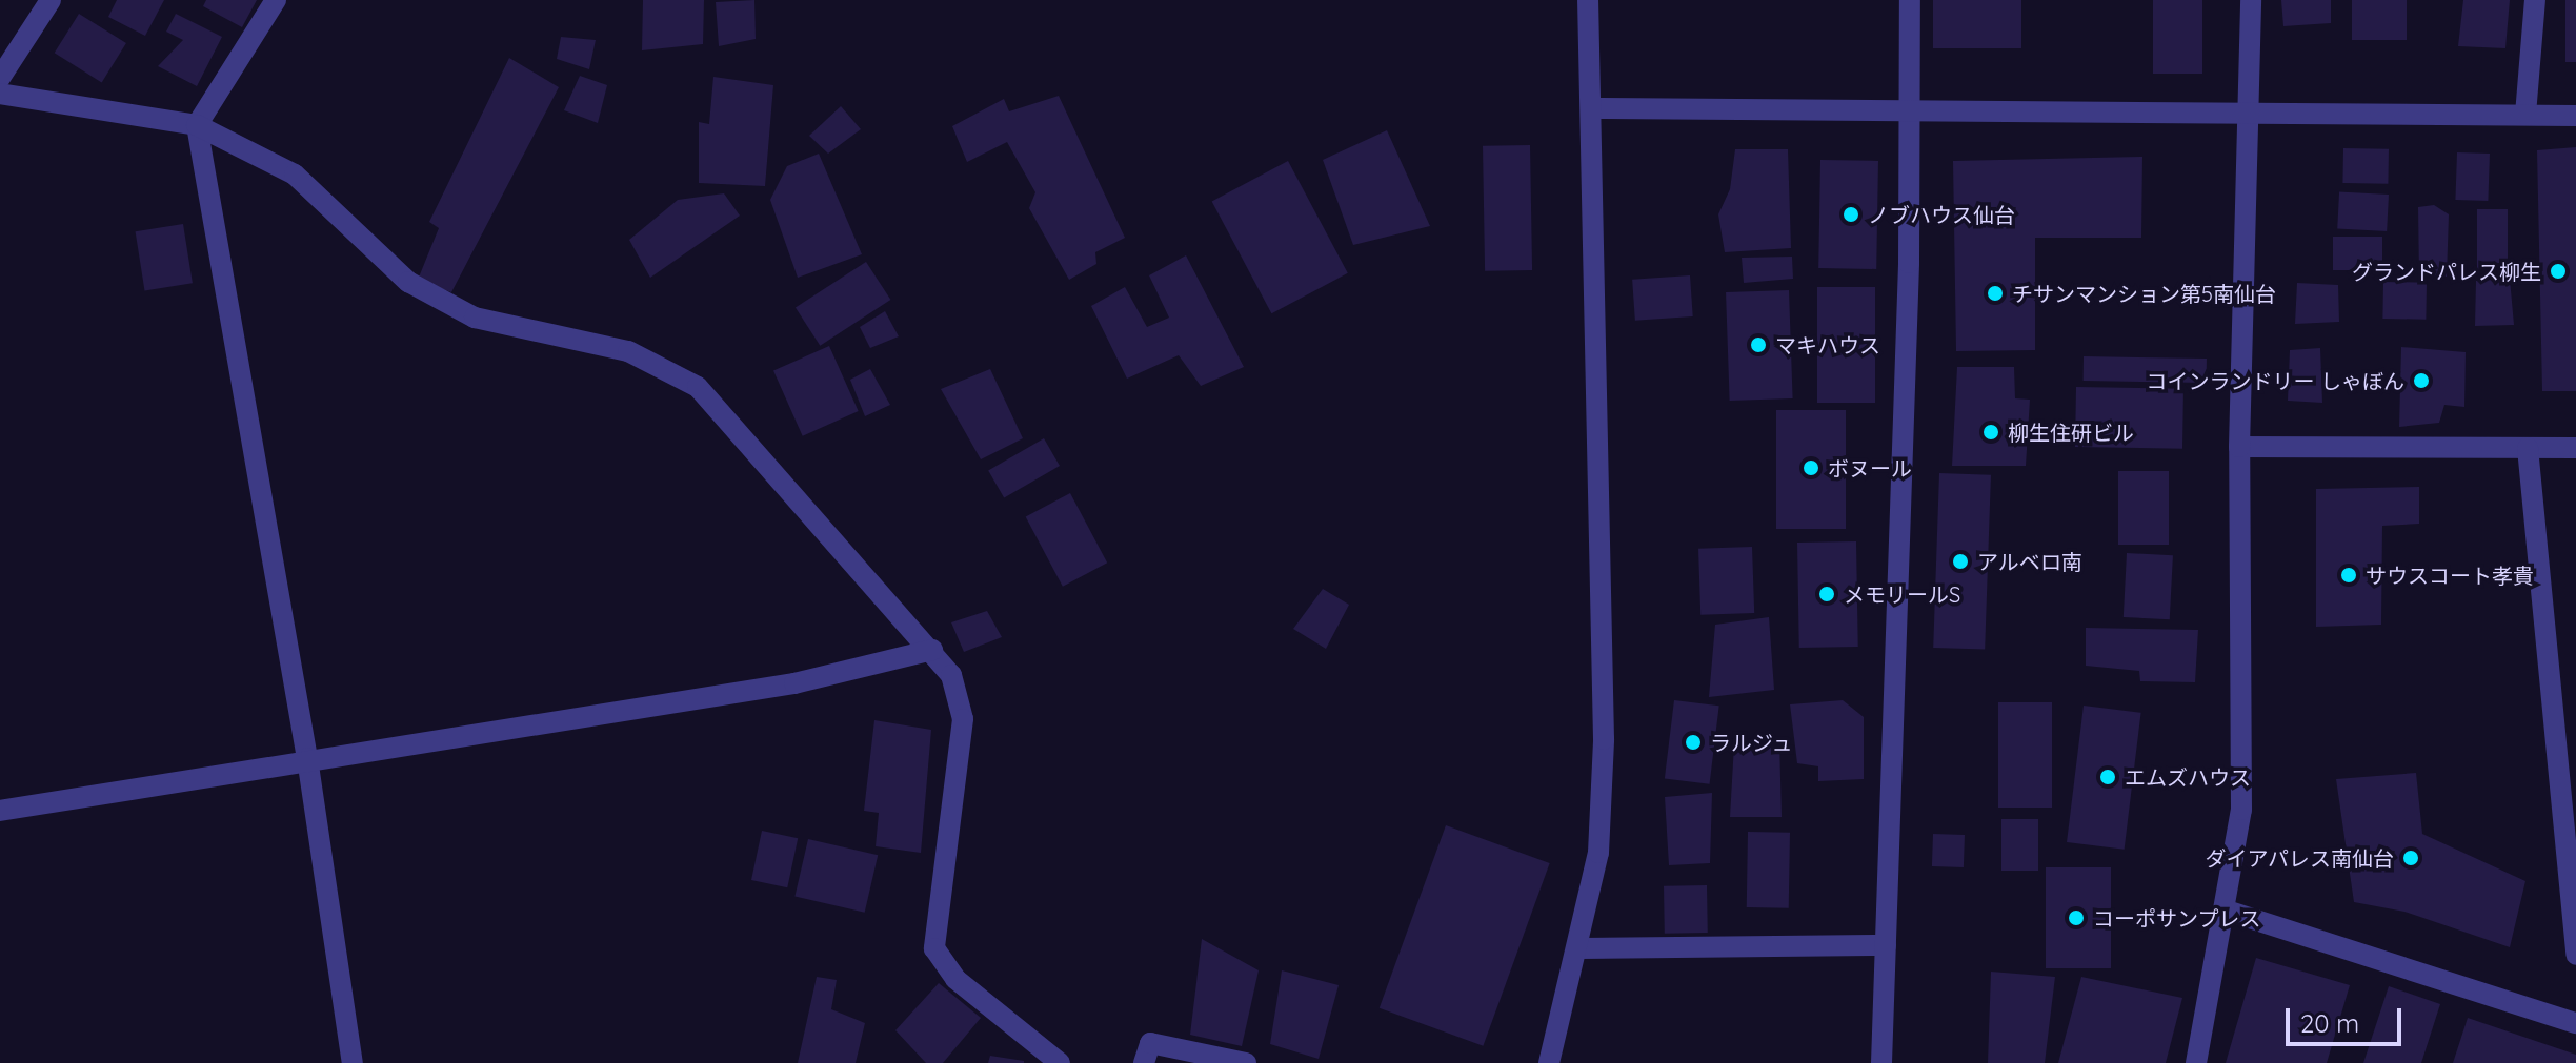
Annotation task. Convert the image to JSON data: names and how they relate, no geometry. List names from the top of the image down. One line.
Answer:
{"places":["ノブハウス仙台","グランドパレス柳生","チサンマンション第5南仙台","マキハウス","コインランドリー しゃぼん","柳生住研ビル","ボヌール","アルベロ南","サウスコート孝貴","メモリールS","ラルジュ","エムズハウス","ダイアパレス南仙台","コーポサンプレス"],"scale_bar":"20 m"}
